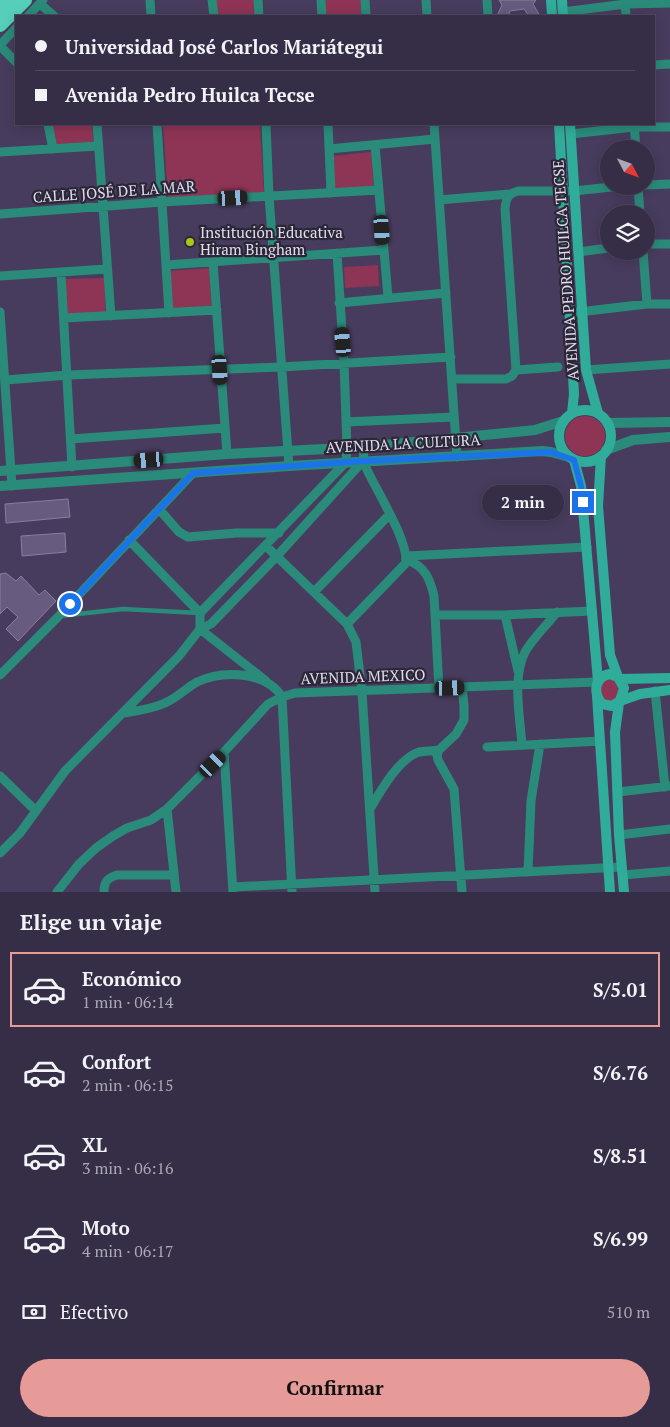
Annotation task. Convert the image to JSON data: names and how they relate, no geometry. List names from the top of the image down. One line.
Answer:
{"streets":{"main road":["AVENIDA PEDRO HUILCA TECSE"],"street":["CALLE JOSÉ DE LA MAR","AVENIDA LA CULTURA","AVENIDA MEXICO"]},"crossings":[["AVENIDA PEDRO HUILCA TECSE","AVENIDA LA CULTURA"]],"places":["Institución Educativa Hiram Bingham"],"north":"bottom right","page":{"banner":["Universidad José Carlos Mariátegui","Avenida Pedro Huilca Tecse"],"bubble":"2 min","heading":"Elige un viaje","list":[{"name":"Económico","note":"1 min · 06:14","value":"S/5.01"},{"name":"Confort","note":"2 min · 06:15","value":"S/6.76"},{"name":"XL","note":"3 min · 06:16","value":"S/8.51"},{"name":"Moto","note":"4 min · 06:17","value":"S/6.99"}],"pay":["Efectivo","510 m"],"buttons":"Confirmar"}}
